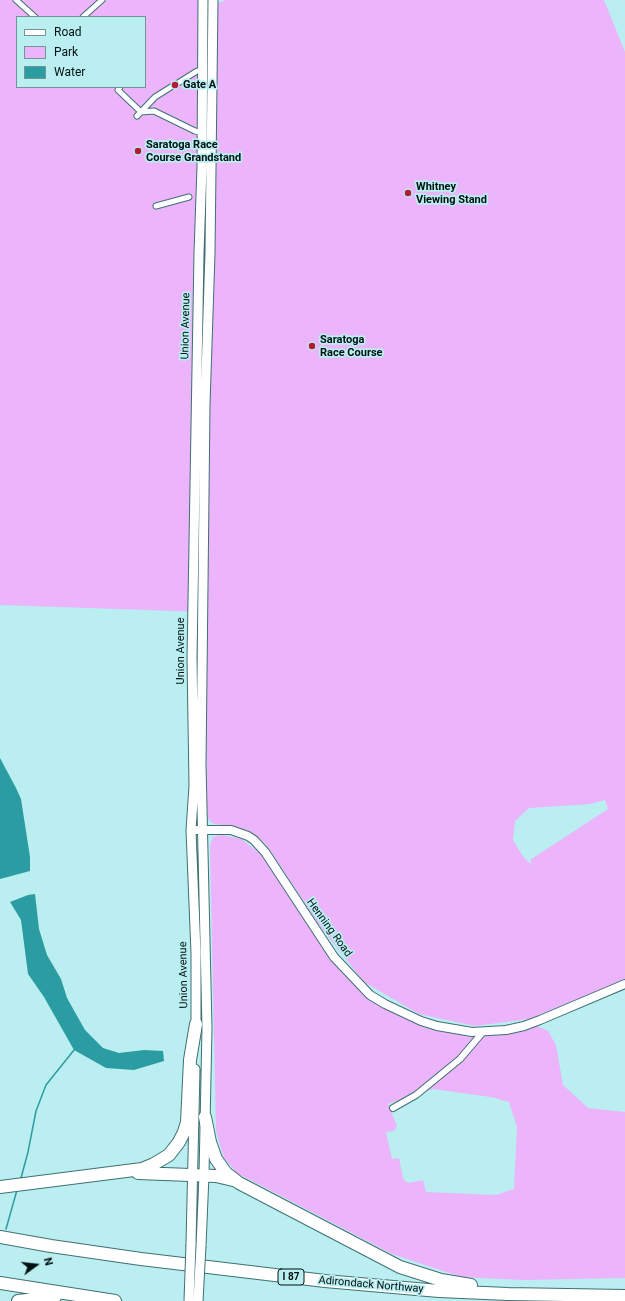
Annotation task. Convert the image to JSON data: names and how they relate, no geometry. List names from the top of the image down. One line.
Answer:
{"streets":{"highway":["I 87","Adirondack Northway"],"main road":["Union Avenue"],"street":["Henning Road"]},"crossings":[["Union Avenue","Henning Road"]],"places":["Gate A","Saratoga Race Course Grandstand","Whitney Viewing Stand","Saratoga Race Course"],"legend":["Road","Park","Water"],"north":"right"}
